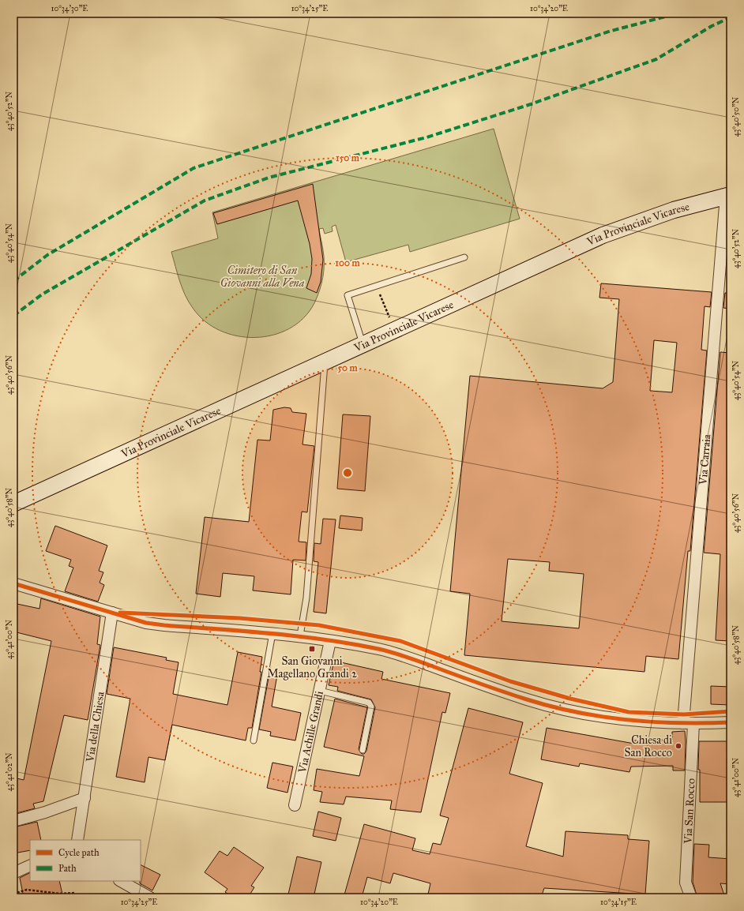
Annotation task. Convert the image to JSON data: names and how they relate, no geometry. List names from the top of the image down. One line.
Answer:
{"streets":{"main road":["Via Provinciale Vicarese"],"street":["Via Carraia","Via della Chiesa","Via Achille Grandi","Via San Rocco"]},"crossings":[["Via Provinciale Vicarese","Via Carraia"],["Via Carraia","Via San Rocco"]],"parks":["Cimitero di San Giovanni alla Vena"],"places":{"transit":["San Giovanni Magellano Grandi 2"],"other":["Chiesa di San Rocco"]},"legend":["Cycle path","Path"],"coordinates":["10°34'30\"E","10°34'25\"E","10°34'20\"E","43°40'52\"N","43°40'50\"N","43°40'54\"N","43°40'56\"N","43°40'58\"N","43°41'00\"N","43°41'02\"N","10°34'15\"E"],"rings":["150 m","100 m","50 m"]}
